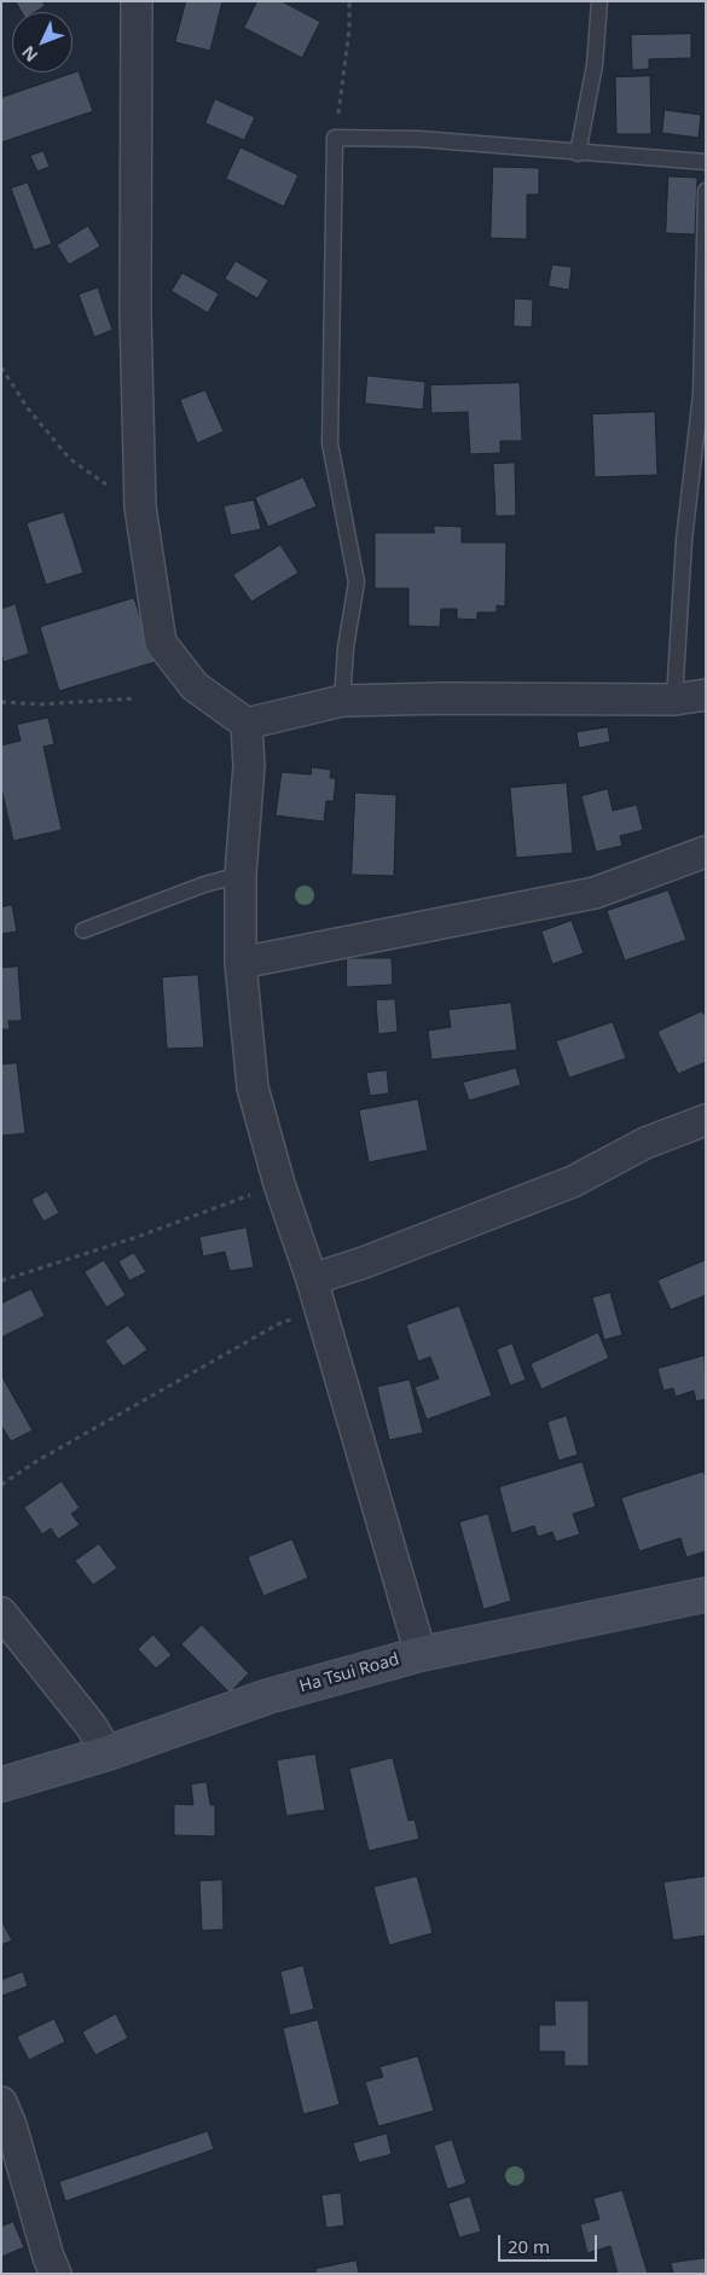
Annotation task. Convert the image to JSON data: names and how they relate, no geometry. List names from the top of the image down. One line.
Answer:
{"streets":{"street":["Ha Tsui Road"]},"scale_bar":"20 m","north":"bottom left"}
